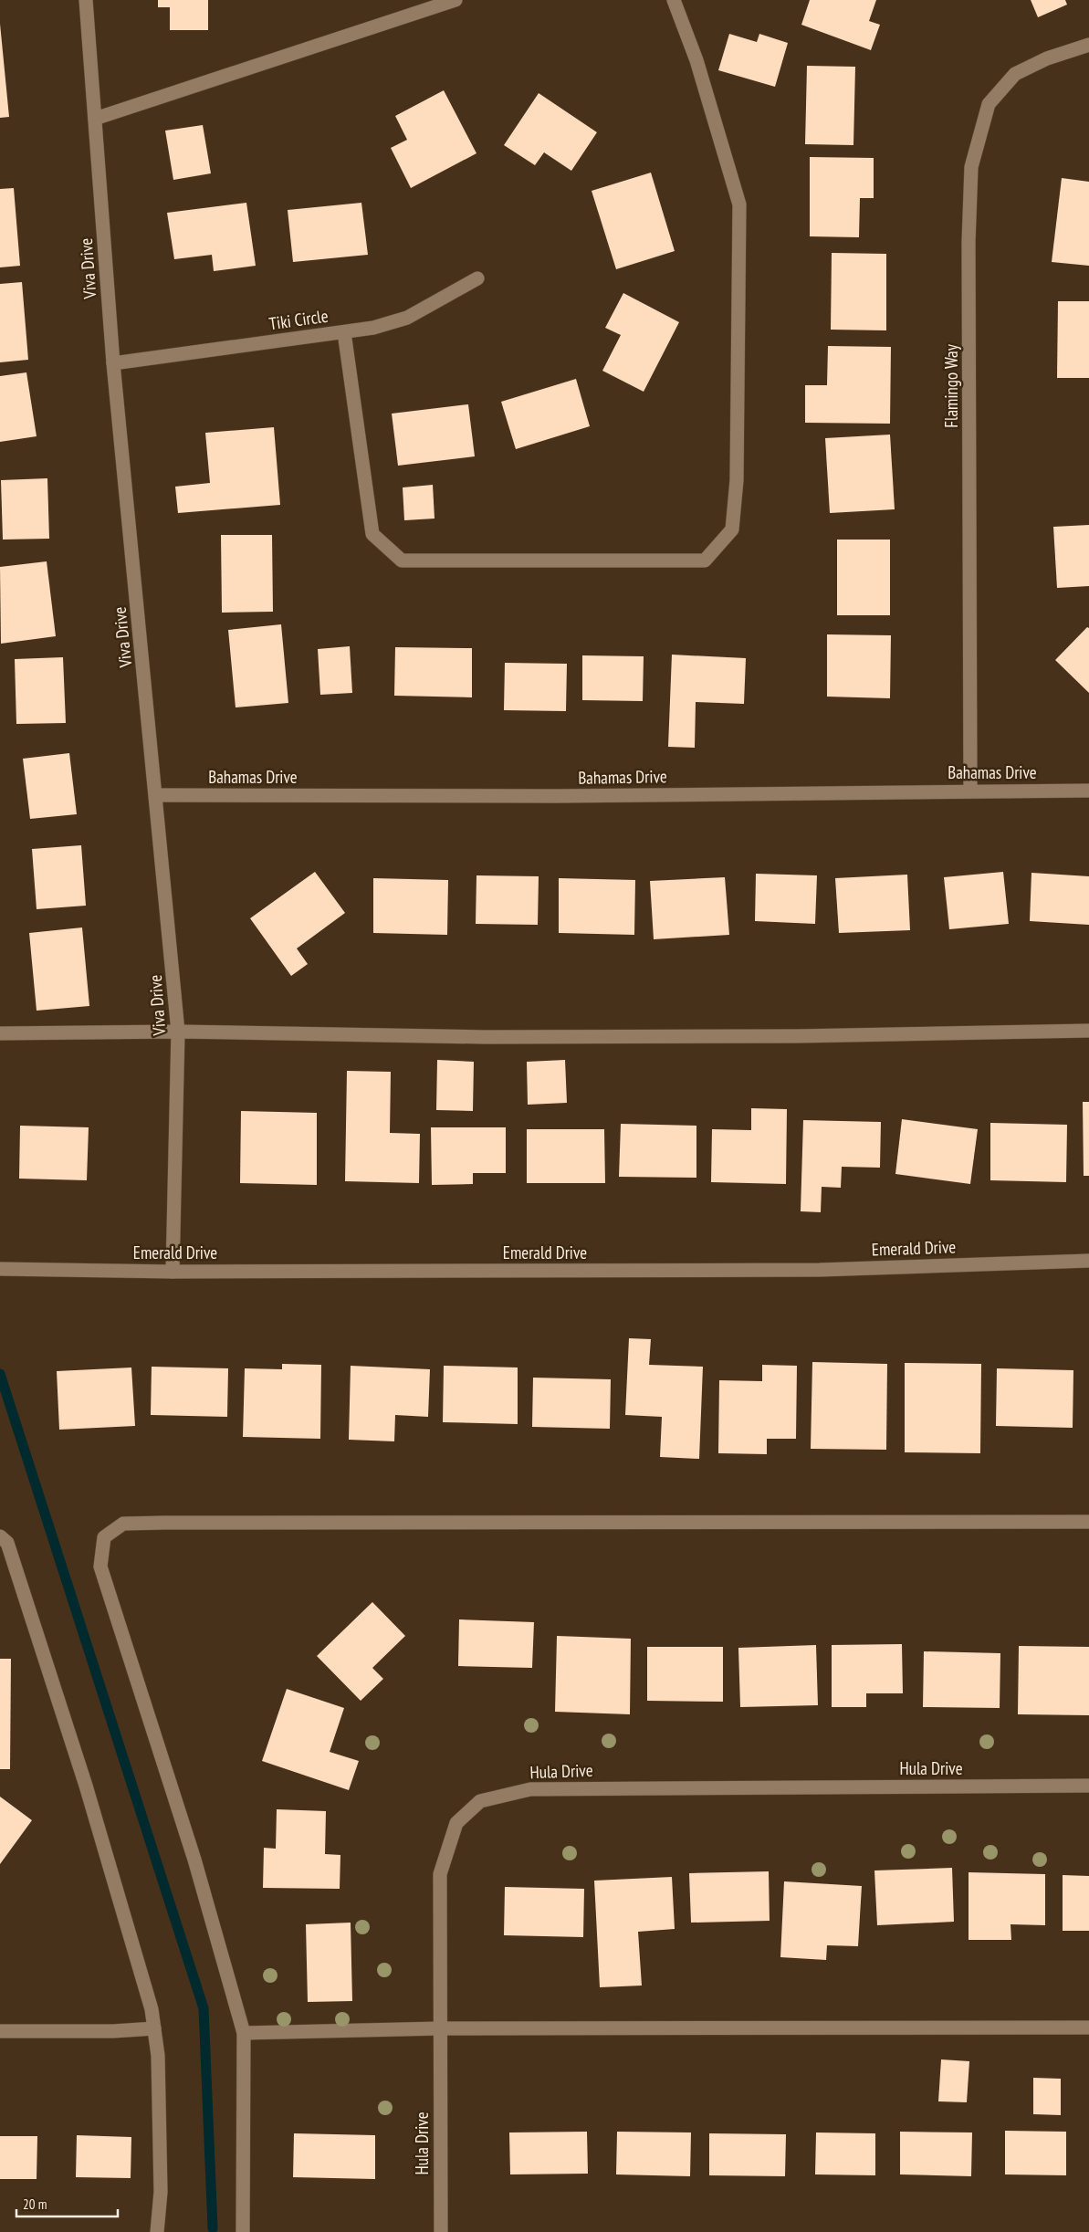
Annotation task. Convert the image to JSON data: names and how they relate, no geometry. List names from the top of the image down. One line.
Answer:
{"streets":{"street":["Viva Drive","Tiki Circle","Flamingo Way","Bahamas Drive","Emerald Drive","Hula Drive"]},"crossings":[["Viva Drive","Tiki Circle"],["Viva Drive","Bahamas Drive"],["Viva Drive","Emerald Drive"],["Flamingo Way","Bahamas Drive"]],"scale_bar":"20 m"}
